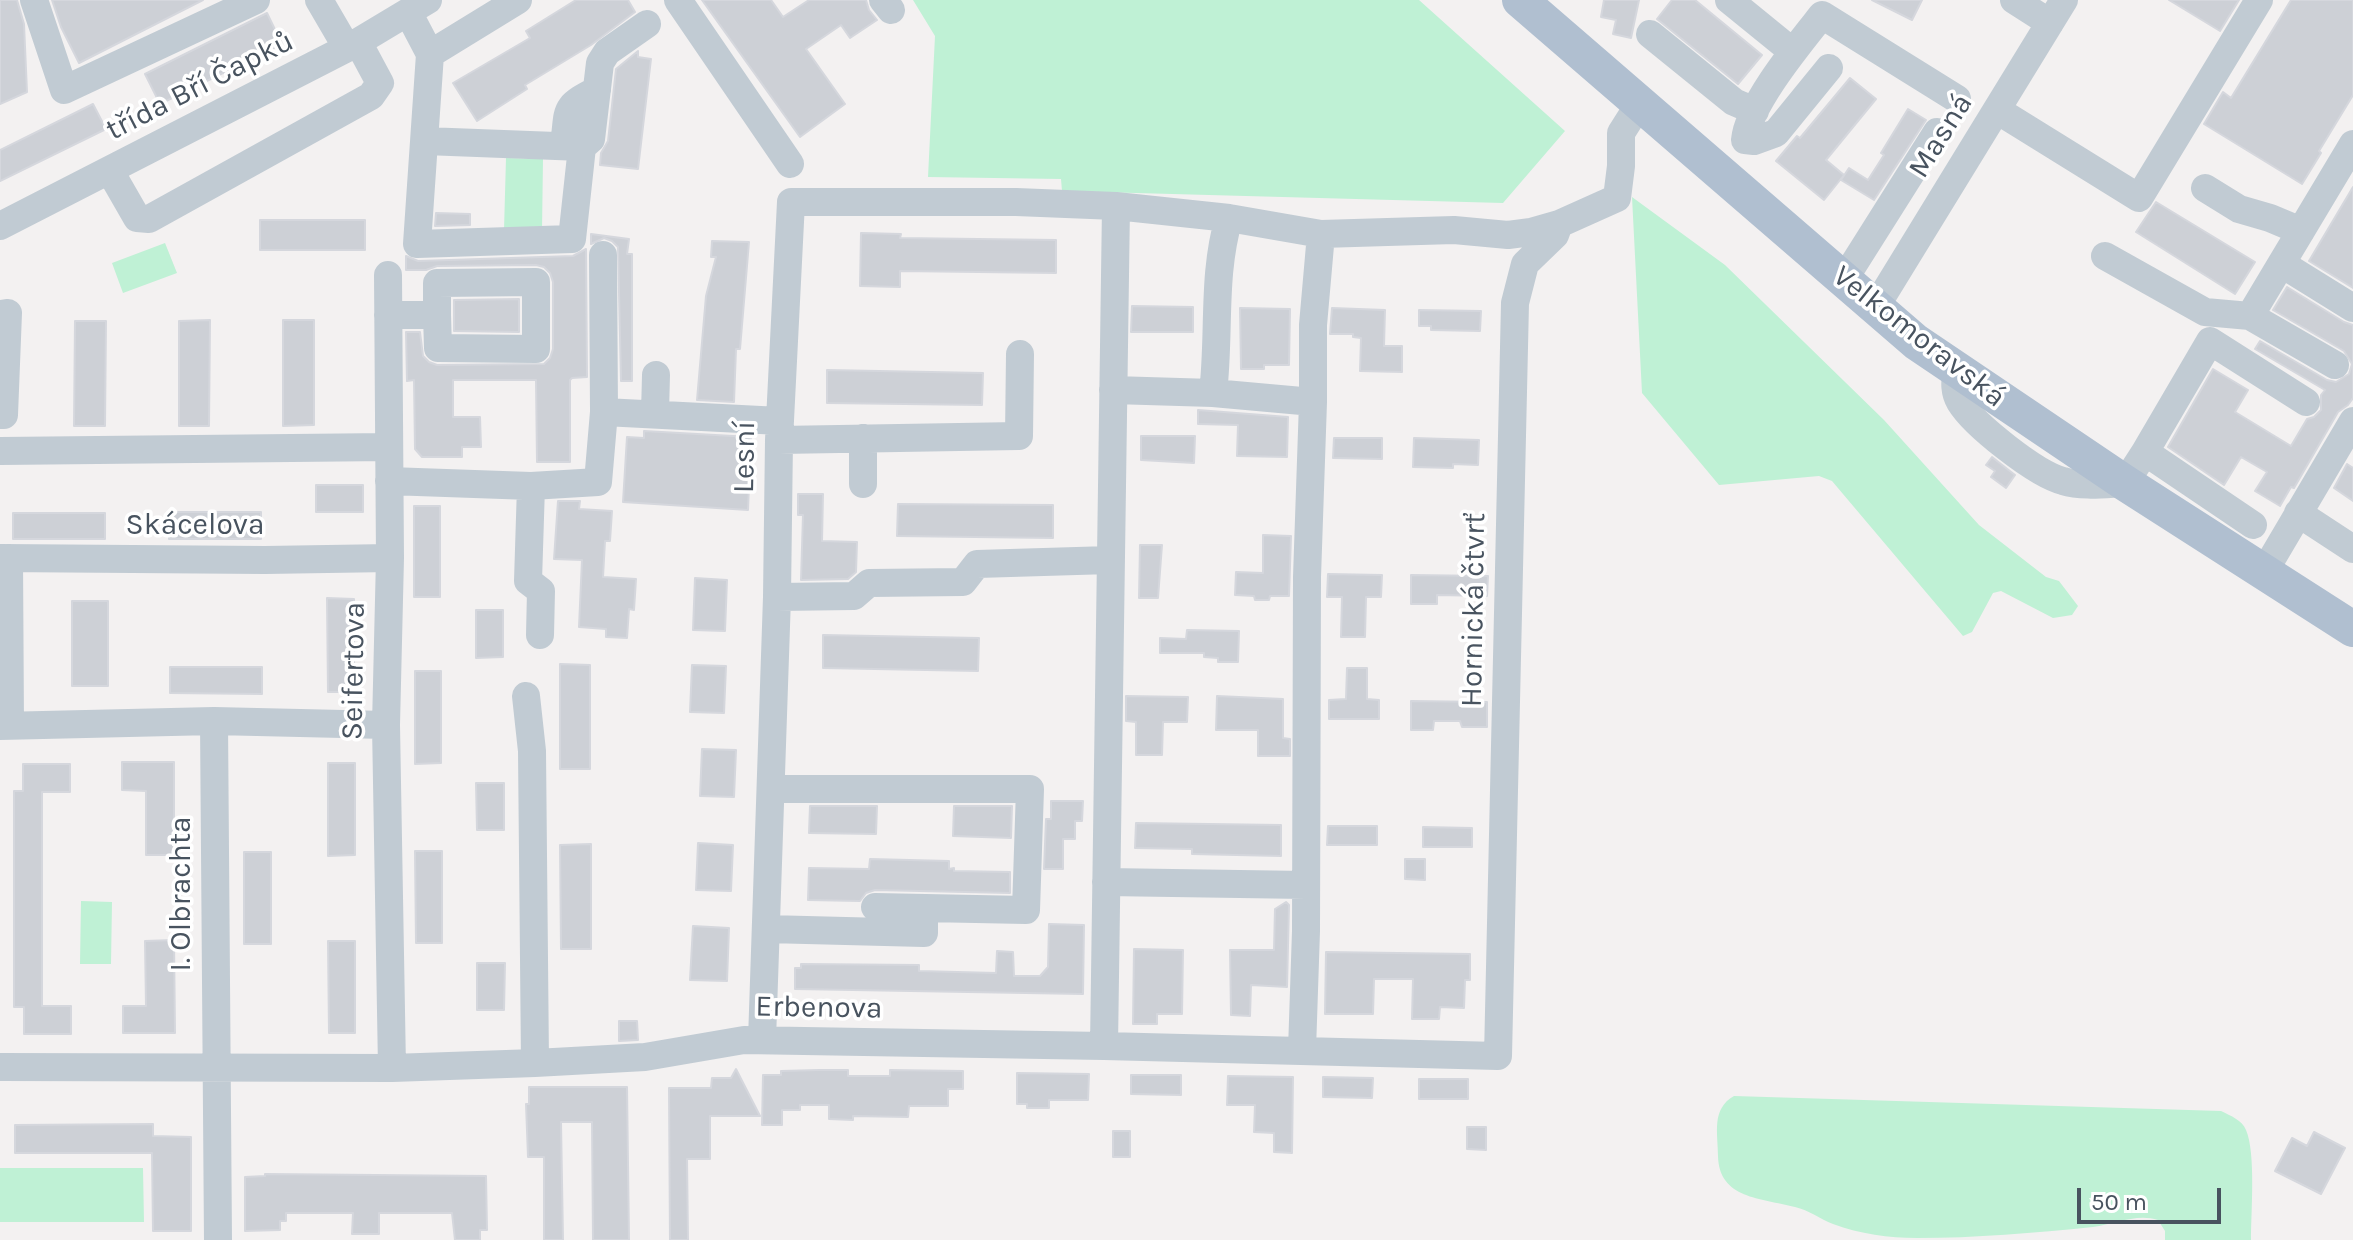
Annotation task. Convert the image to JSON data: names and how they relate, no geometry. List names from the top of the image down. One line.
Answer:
{"streets":{"main road":["Velkomoravská"],"street":["třída Bří Čapků","Masná","Lesní","Skácelova","Hornická čtvrť","Seifertova","I. Olbrachta","Erbenova"]},"crossings":[["Masná","Velkomoravská"],["Lesní","Erbenova"],["Skácelova","Seifertova"],["Hornická čtvrť","Erbenova"],["Seifertova","Erbenova"],["I. Olbrachta","Erbenova"]],"scale_bar":"50 m"}
